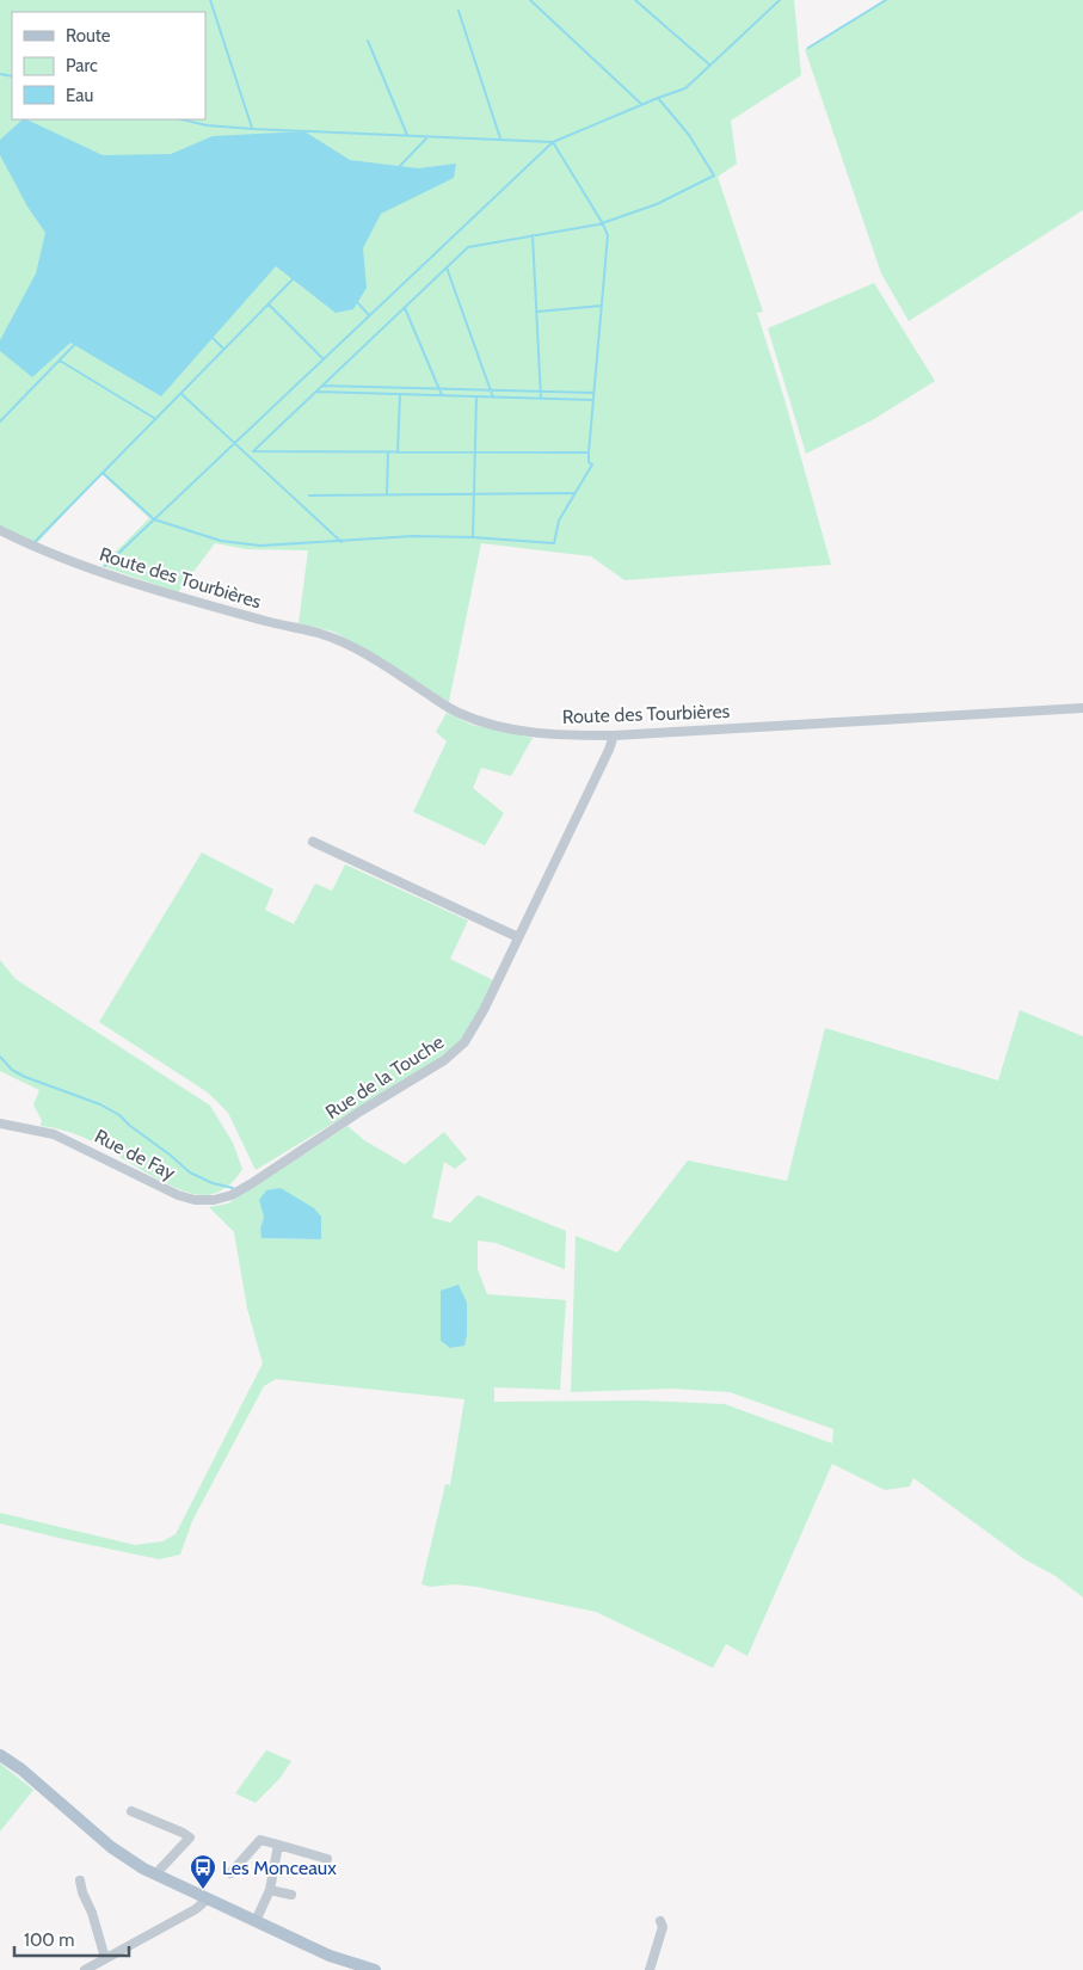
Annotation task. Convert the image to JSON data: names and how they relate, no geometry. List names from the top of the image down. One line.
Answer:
{"streets":{"street":["Route des Tourbières","Rue de la Touche","Rue de Fay"]},"crossings":[["Route des Tourbières","Rue de la Touche"],["Rue de la Touche","Rue de Fay"]],"places":{"bus stop":["Les Monceaux"]},"legend":["Route","Parc","Eau"],"scale_bar":"100 m"}
